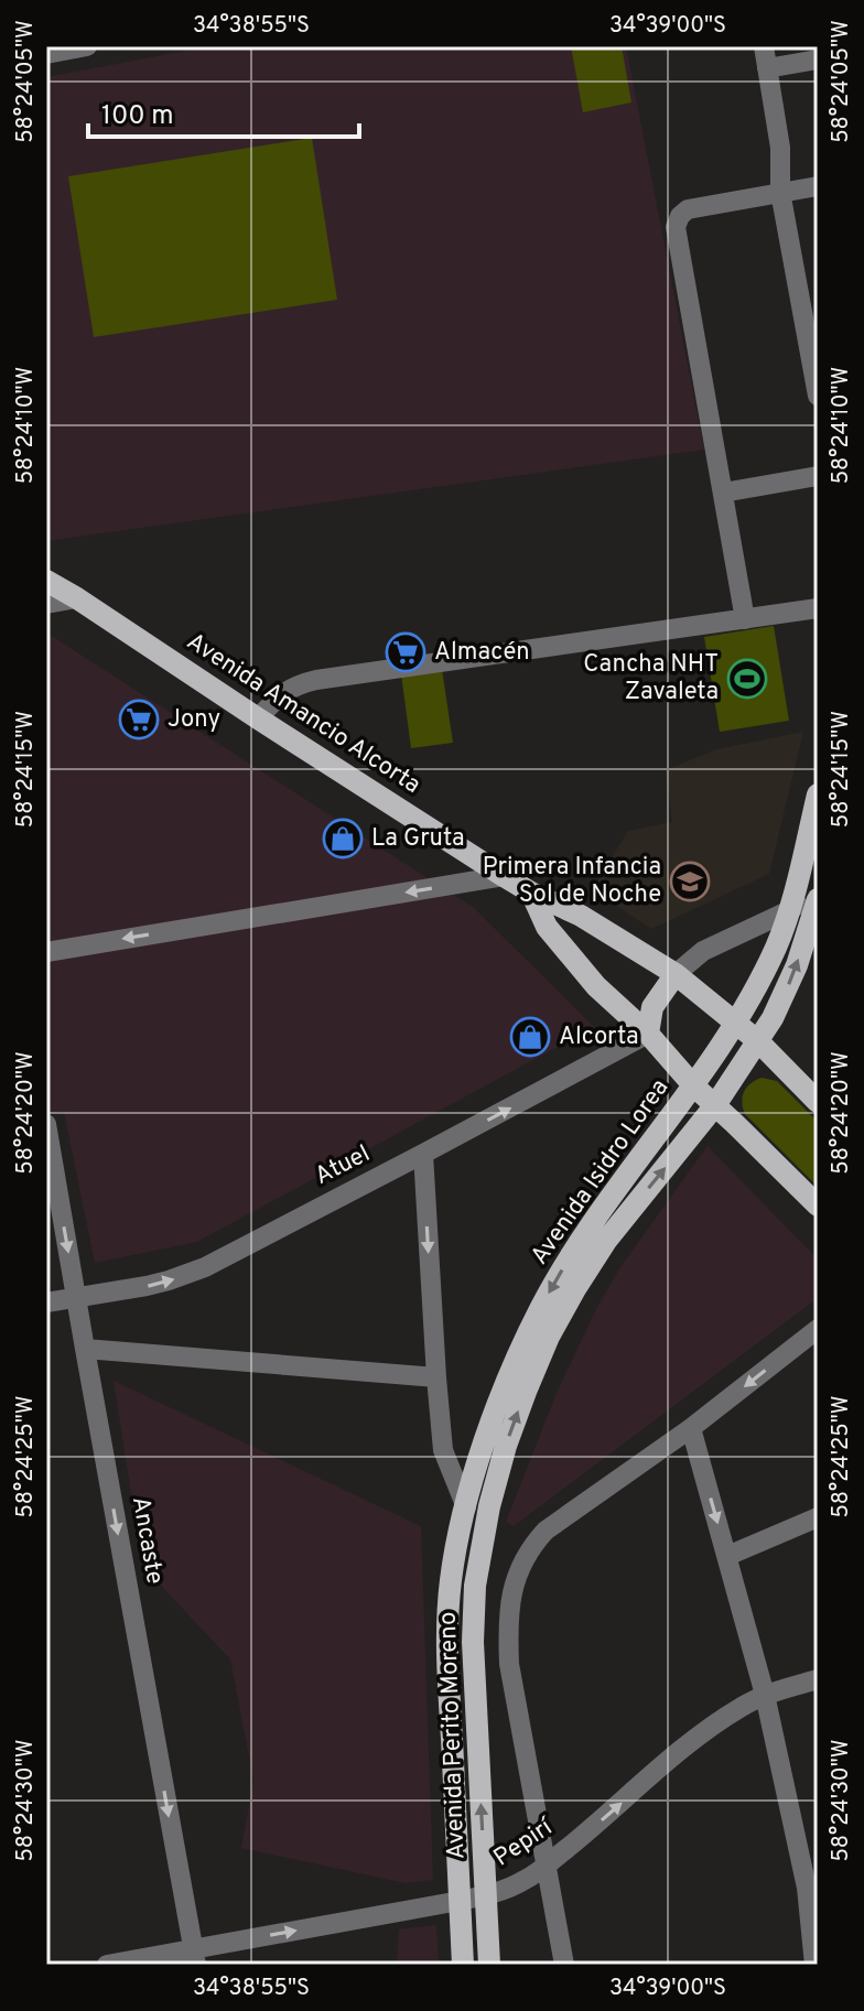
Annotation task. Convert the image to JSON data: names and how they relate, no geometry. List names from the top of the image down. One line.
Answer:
{"streets":{"main road":["Avenida Amancio Alcorta","Avenida Isidro Lorea","Avenida Perito Moreno"],"street":["Atuel","Ancaste","Pepirí"]},"crossings":[["Avenida Amancio Alcorta","Avenida Isidro Lorea"],["Atuel","Ancaste"],["Avenida Isidro Lorea","Avenida Perito Moreno"],["Ancaste","Pepirí"],["Avenida Perito Moreno","Pepirí"]],"one_way":["Atuel","Ancaste","Pepirí"],"places":{"supermarket":["Almacén","Jony"],"sports":["Cancha NHT Zavaleta"],"shop":["La Gruta","Alcorta"],"school or university":["Primera Infancia Sol de Noche"]},"scale_bar":"100 m","coordinates":["34°38'55\"S","34°39'00\"S","58°24'05\"W","58°24'10\"W","58°24'15\"W","58°24'20\"W","58°24'25\"W","58°24'30\"W"]}
